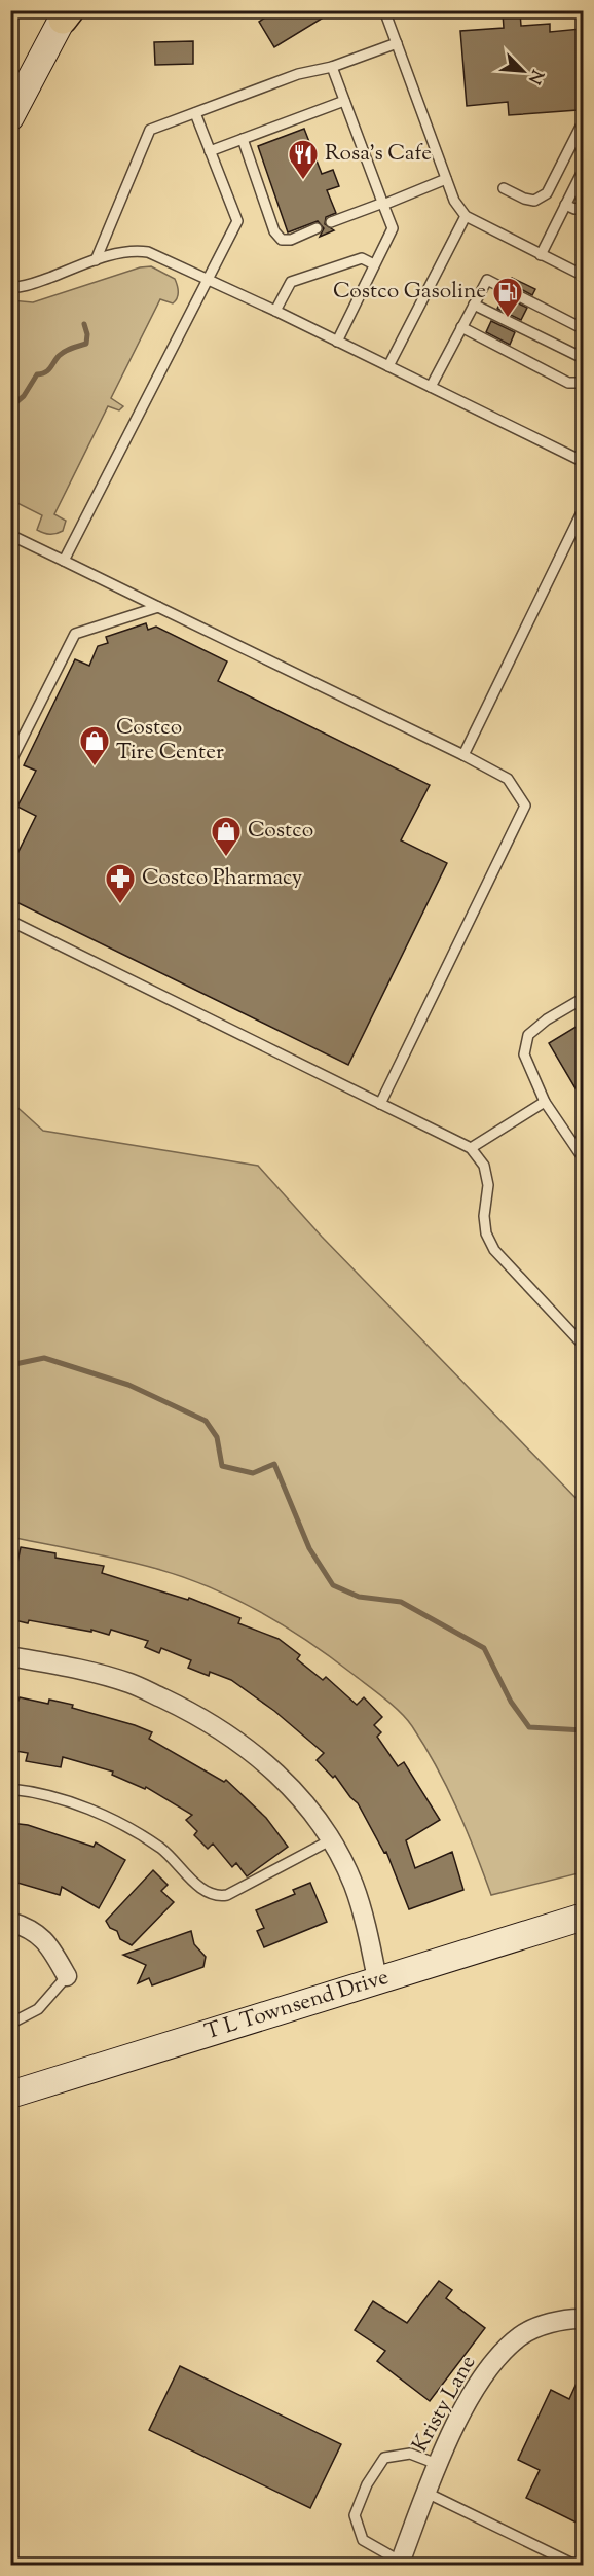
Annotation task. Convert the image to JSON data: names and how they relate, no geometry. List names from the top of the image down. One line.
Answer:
{"streets":{"street":["T L Townsend Drive","Kristy Lane"]},"places":{"restaurant":["Rosa’s Cafe"],"fuel station":["Costco Gasoline"],"shop":["Costco Tire Center","Costco"],"pharmacy":["Costco Pharmacy"]},"north":"bottom right"}
